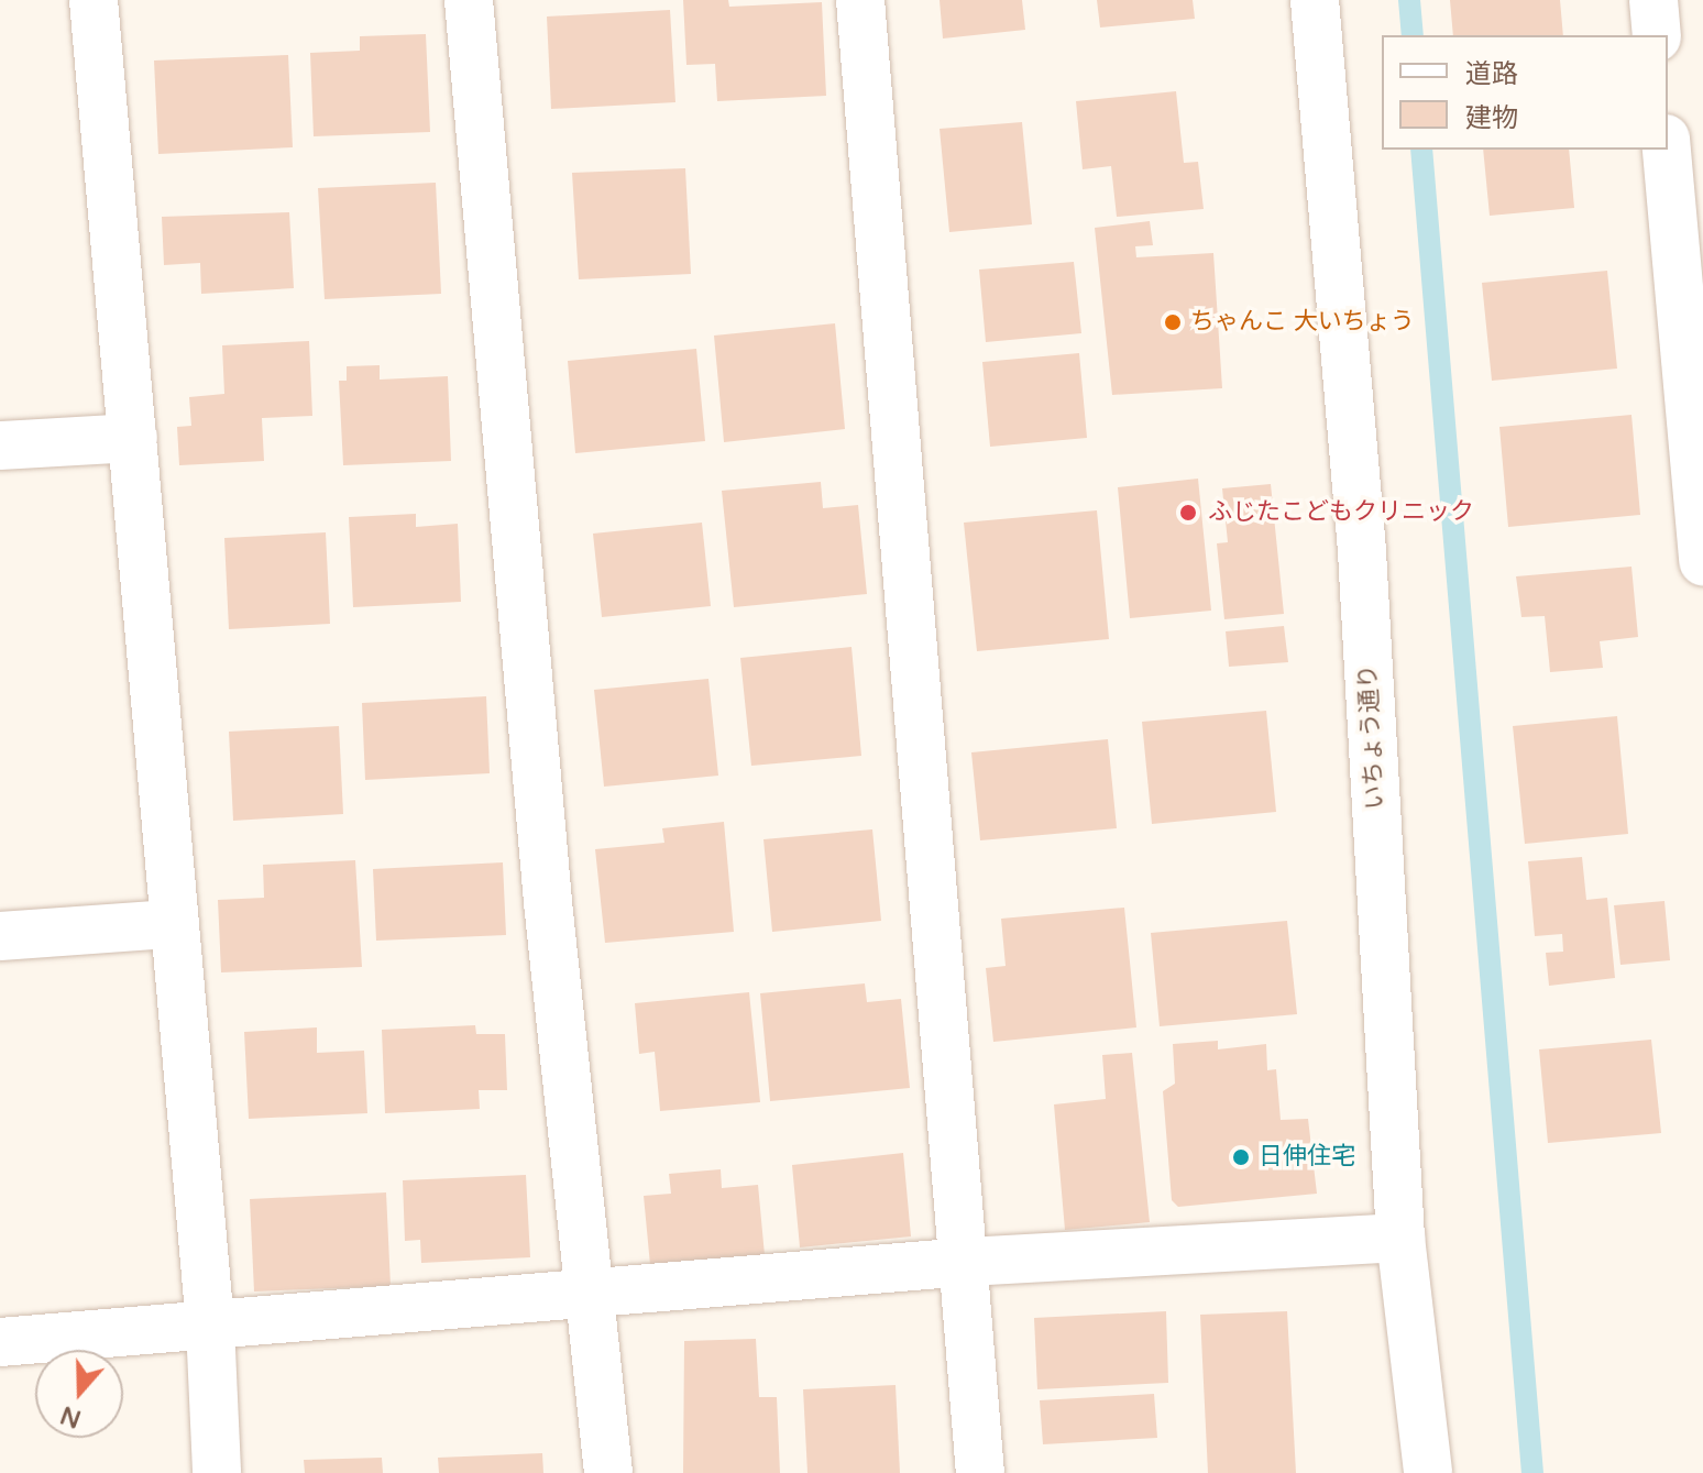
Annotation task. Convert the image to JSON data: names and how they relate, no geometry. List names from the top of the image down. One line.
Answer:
{"streets":{"street":["いちょう通り"]},"places":["ちゃんこ 大いちょう","ふじたこどもクリニック","日伸住宅"],"legend":["道路","建物"],"north":"bottom"}
